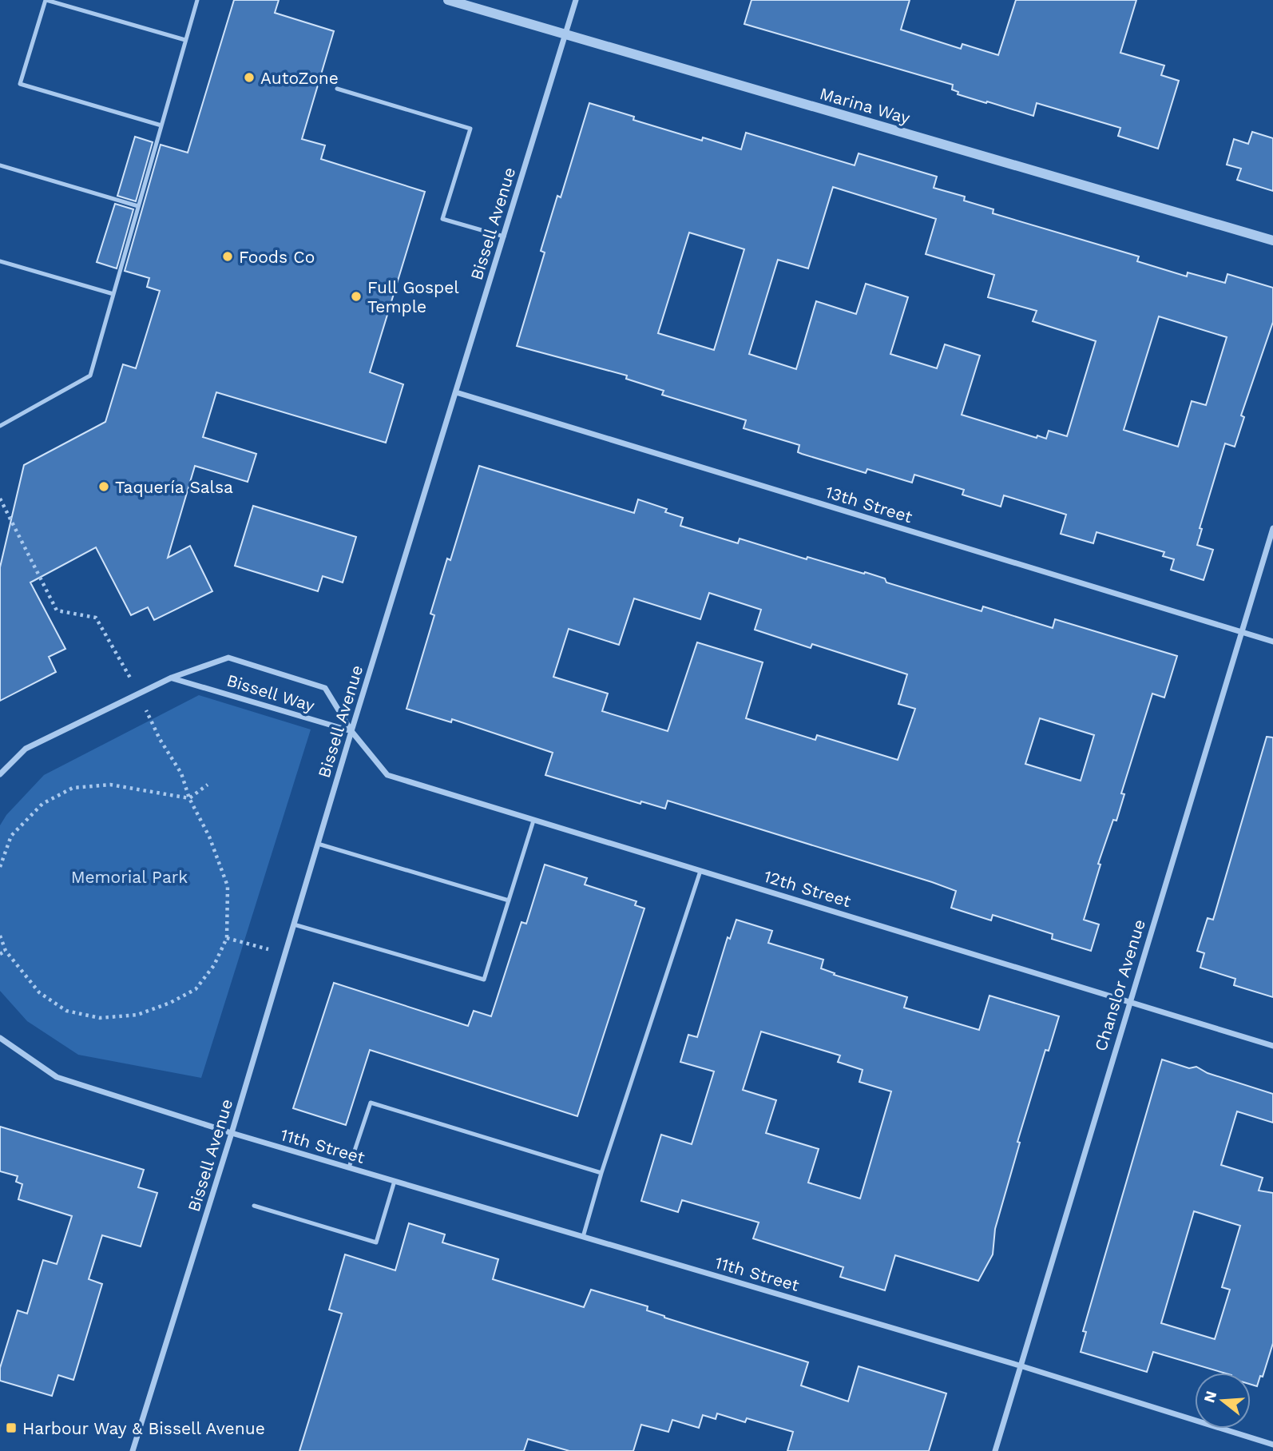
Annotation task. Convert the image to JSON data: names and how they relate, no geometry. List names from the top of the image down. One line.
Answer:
{"streets":{"street":["Marina Way","Bissell Avenue","13th Street","Bissell Way","12th Street","Chanslor Avenue","11th Street"]},"crossings":[["Marina Way","Bissell Avenue"],["Bissell Avenue","13th Street"],["Bissell Avenue","Bissell Way"],["Bissell Avenue","12th Street"],["Bissell Avenue","11th Street"],["13th Street","Chanslor Avenue"],["Bissell Way","12th Street"],["12th Street","Chanslor Avenue"],["Chanslor Avenue","11th Street"]],"parks":["Memorial Park"],"places":{"other":["AutoZone","Foods Co","Full Gospel Temple","Taquería Salsa"],"transit":["Harbour Way & Bissell Avenue"]},"north":"left"}
